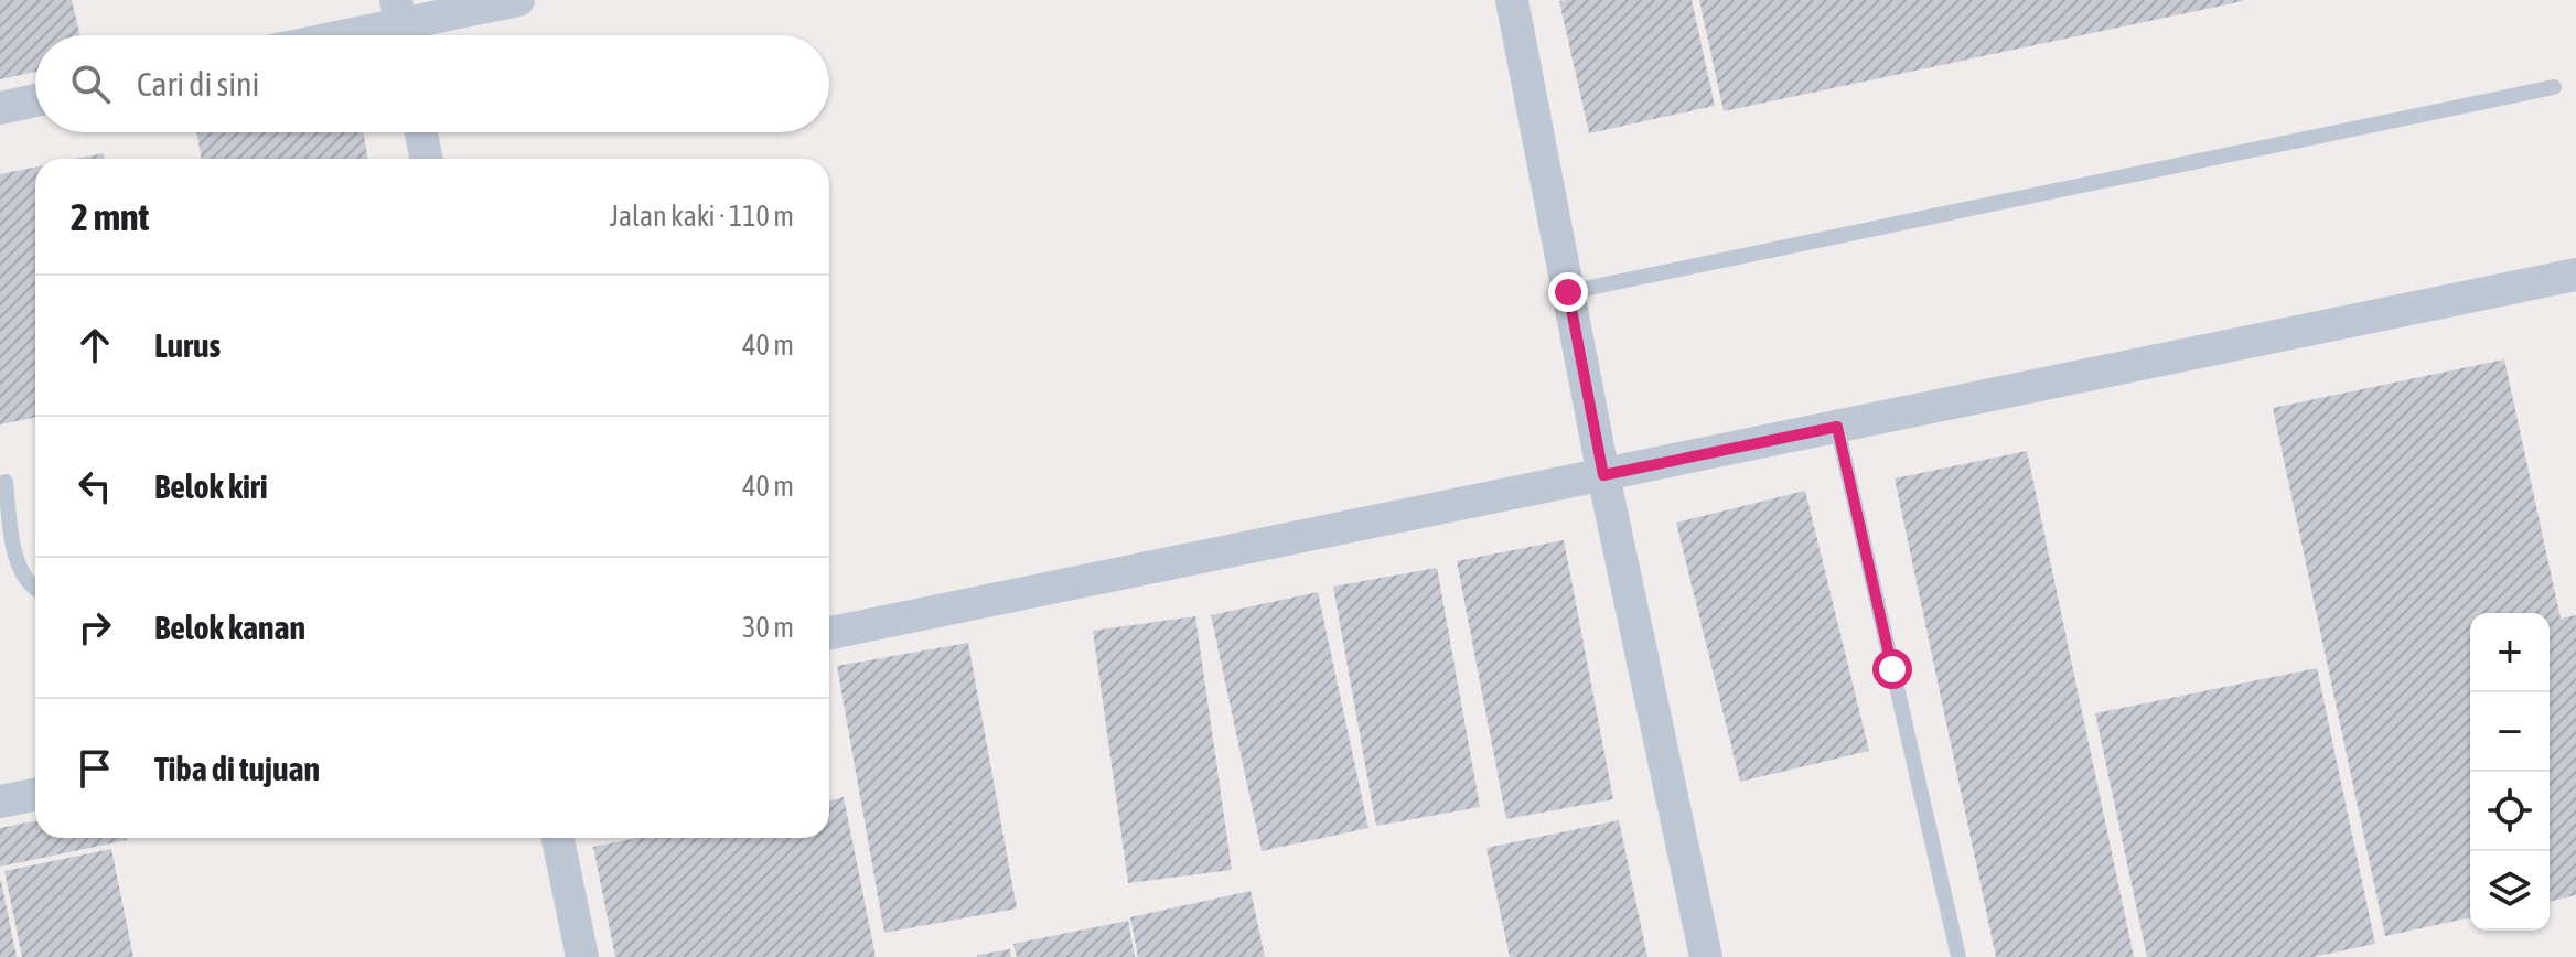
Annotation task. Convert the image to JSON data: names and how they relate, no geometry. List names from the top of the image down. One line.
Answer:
{"page":{"search":"Cari di sini","heading":["2 mnt","Jalan kaki · 110 m"],"list":[["Lurus","40 m"],["Belok kiri","40 m"],["Belok kanan","30 m"],"Tiba di tujuan"],"map_buttons":["+","−"]}}
